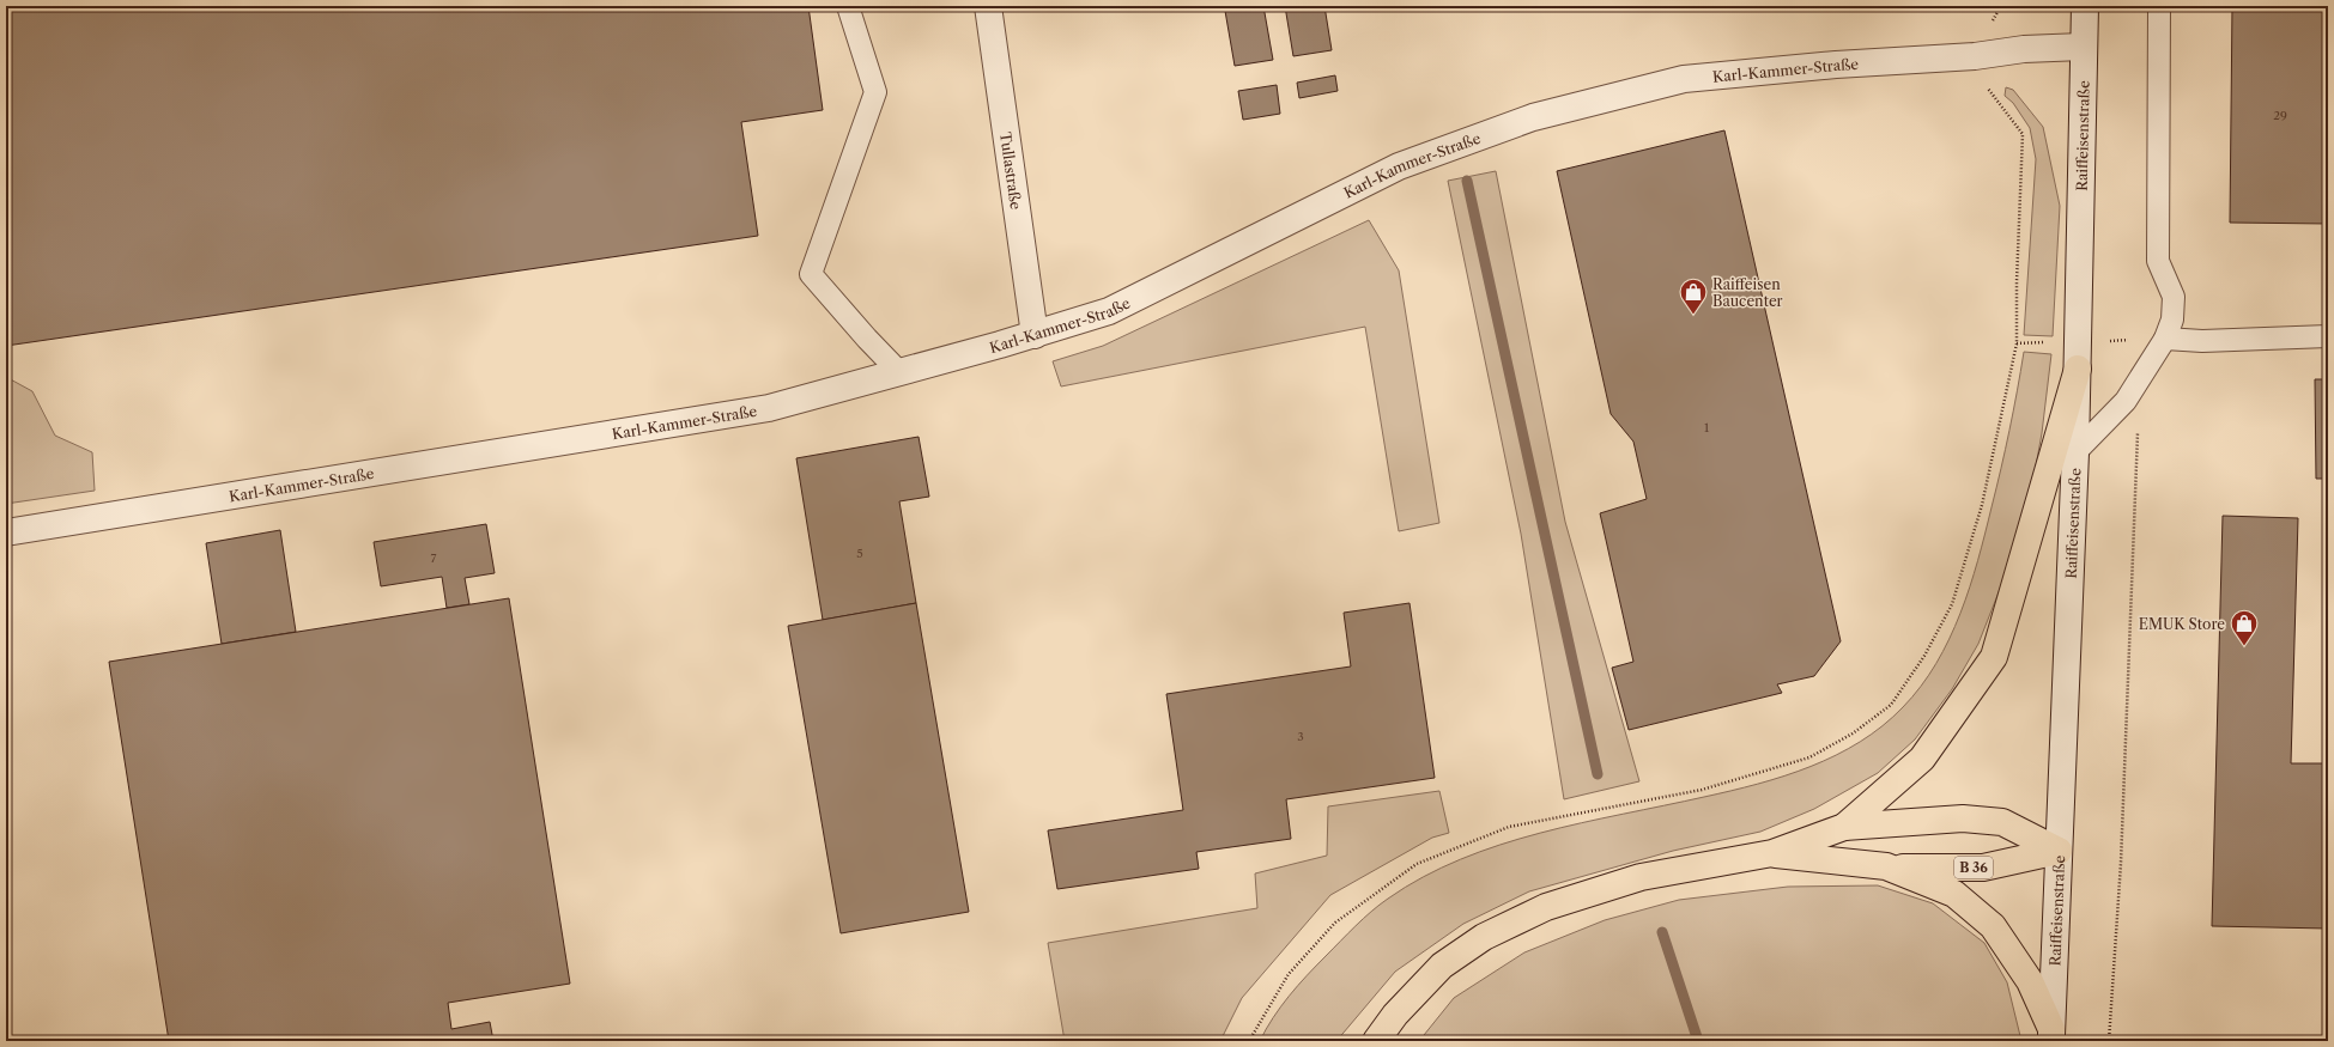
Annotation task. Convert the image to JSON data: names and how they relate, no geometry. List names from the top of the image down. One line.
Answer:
{"streets":{"main road":["B 36"],"street":["Karl-Kammer-Straße","Raiffeisenstraße","Tullastraße"]},"crossings":[["Karl-Kammer-Straße","Raiffeisenstraße"],["Karl-Kammer-Straße","Tullastraße"],["Raiffeisenstraße","B 36"]],"places":{"shop":["Raiffeisen Baucenter","EMUK Store"]},"house_numbers":["29","1","5","7","3"]}
